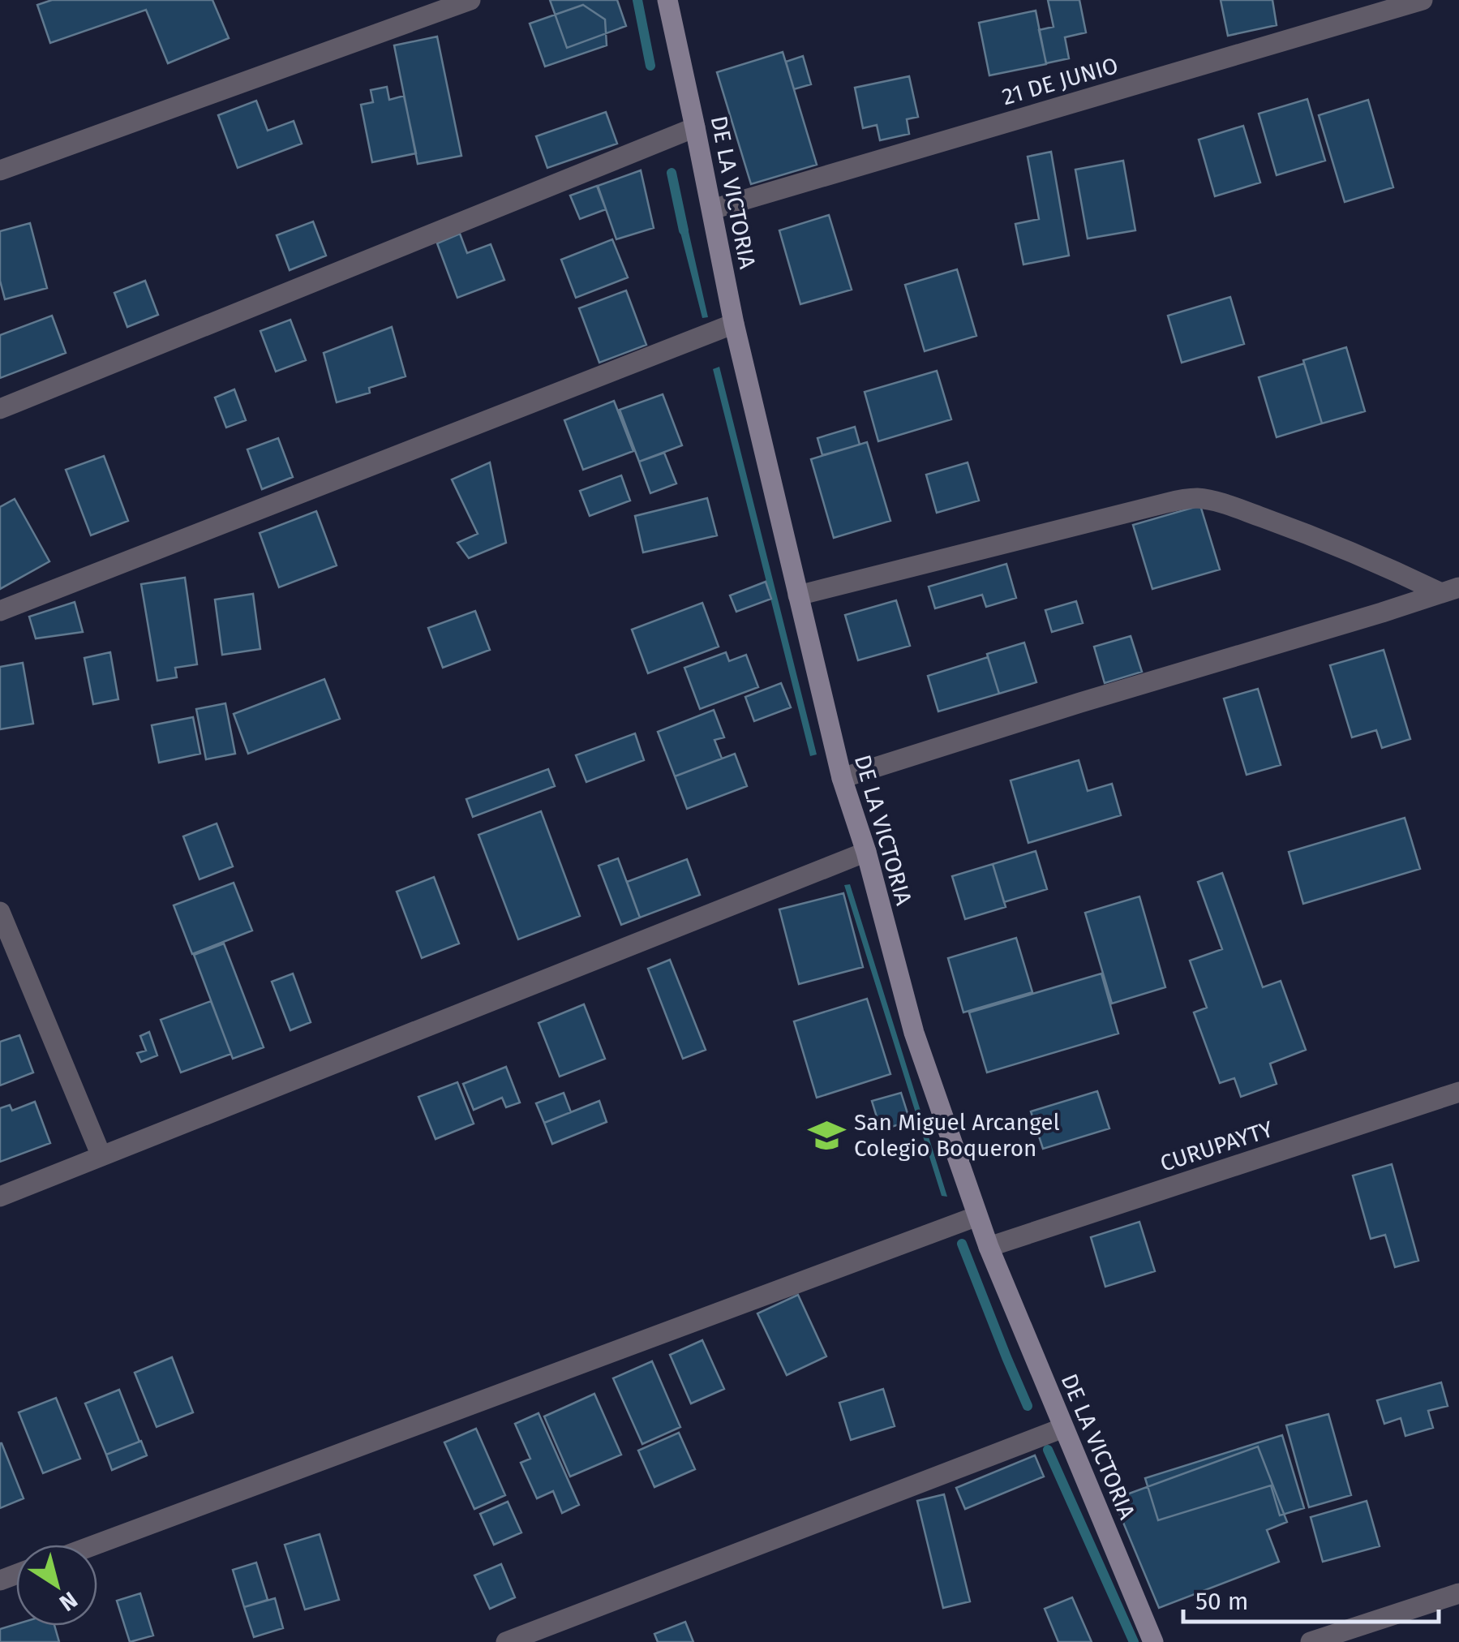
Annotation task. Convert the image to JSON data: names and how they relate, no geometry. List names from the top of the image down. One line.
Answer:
{"streets":{"main road":["DE LA VICTORIA"],"street":["21 DE JUNIO","CURUPAYTY"]},"crossings":[["21 DE JUNIO","DE LA VICTORIA"],["DE LA VICTORIA","CURUPAYTY"]],"places":{"school or university":["San Miguel Arcangel Colegio Boqueron"]},"scale_bar":"50 m","north":"bottom right"}
